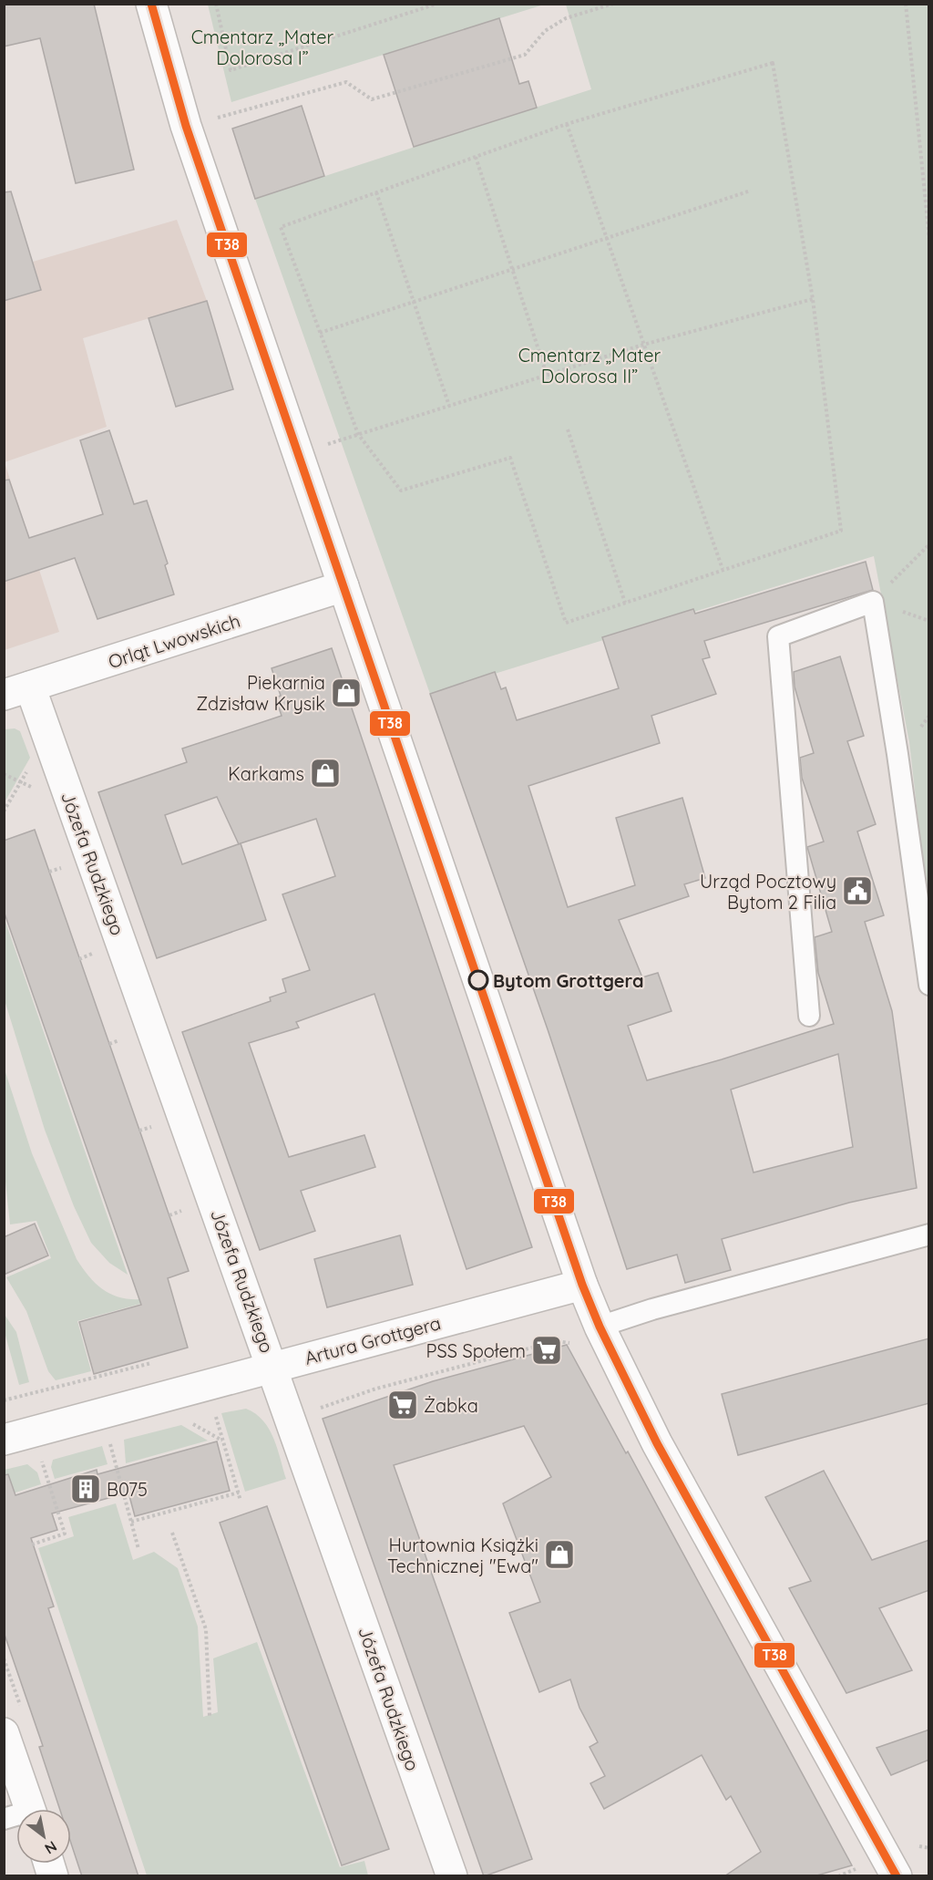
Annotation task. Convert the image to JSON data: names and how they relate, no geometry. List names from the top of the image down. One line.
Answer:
{"streets":{"street":["Orląt Lwowskich","Józefa Rudzkiego","Artura Grottgera"]},"crossings":[["Orląt Lwowskich","Józefa Rudzkiego"],["Józefa Rudzkiego","Artura Grottgera"]],"parks":["Cmentarz „Mater Dolorosa I”","Cmentarz „Mater Dolorosa II”"],"places":{"shop":["Piekarnia Zdzisław Krysik","Karkams","Hurtownia Książki Technicznej \"Ewa\""],"public building":["Urząd Pocztowy Bytom 2 Filia"],"other":["Bytom Grottgera"],"supermarket":["PSS Społem","Żabka"],"building":["B075"]},"lines":["transit line T38"],"north":"bottom right"}
